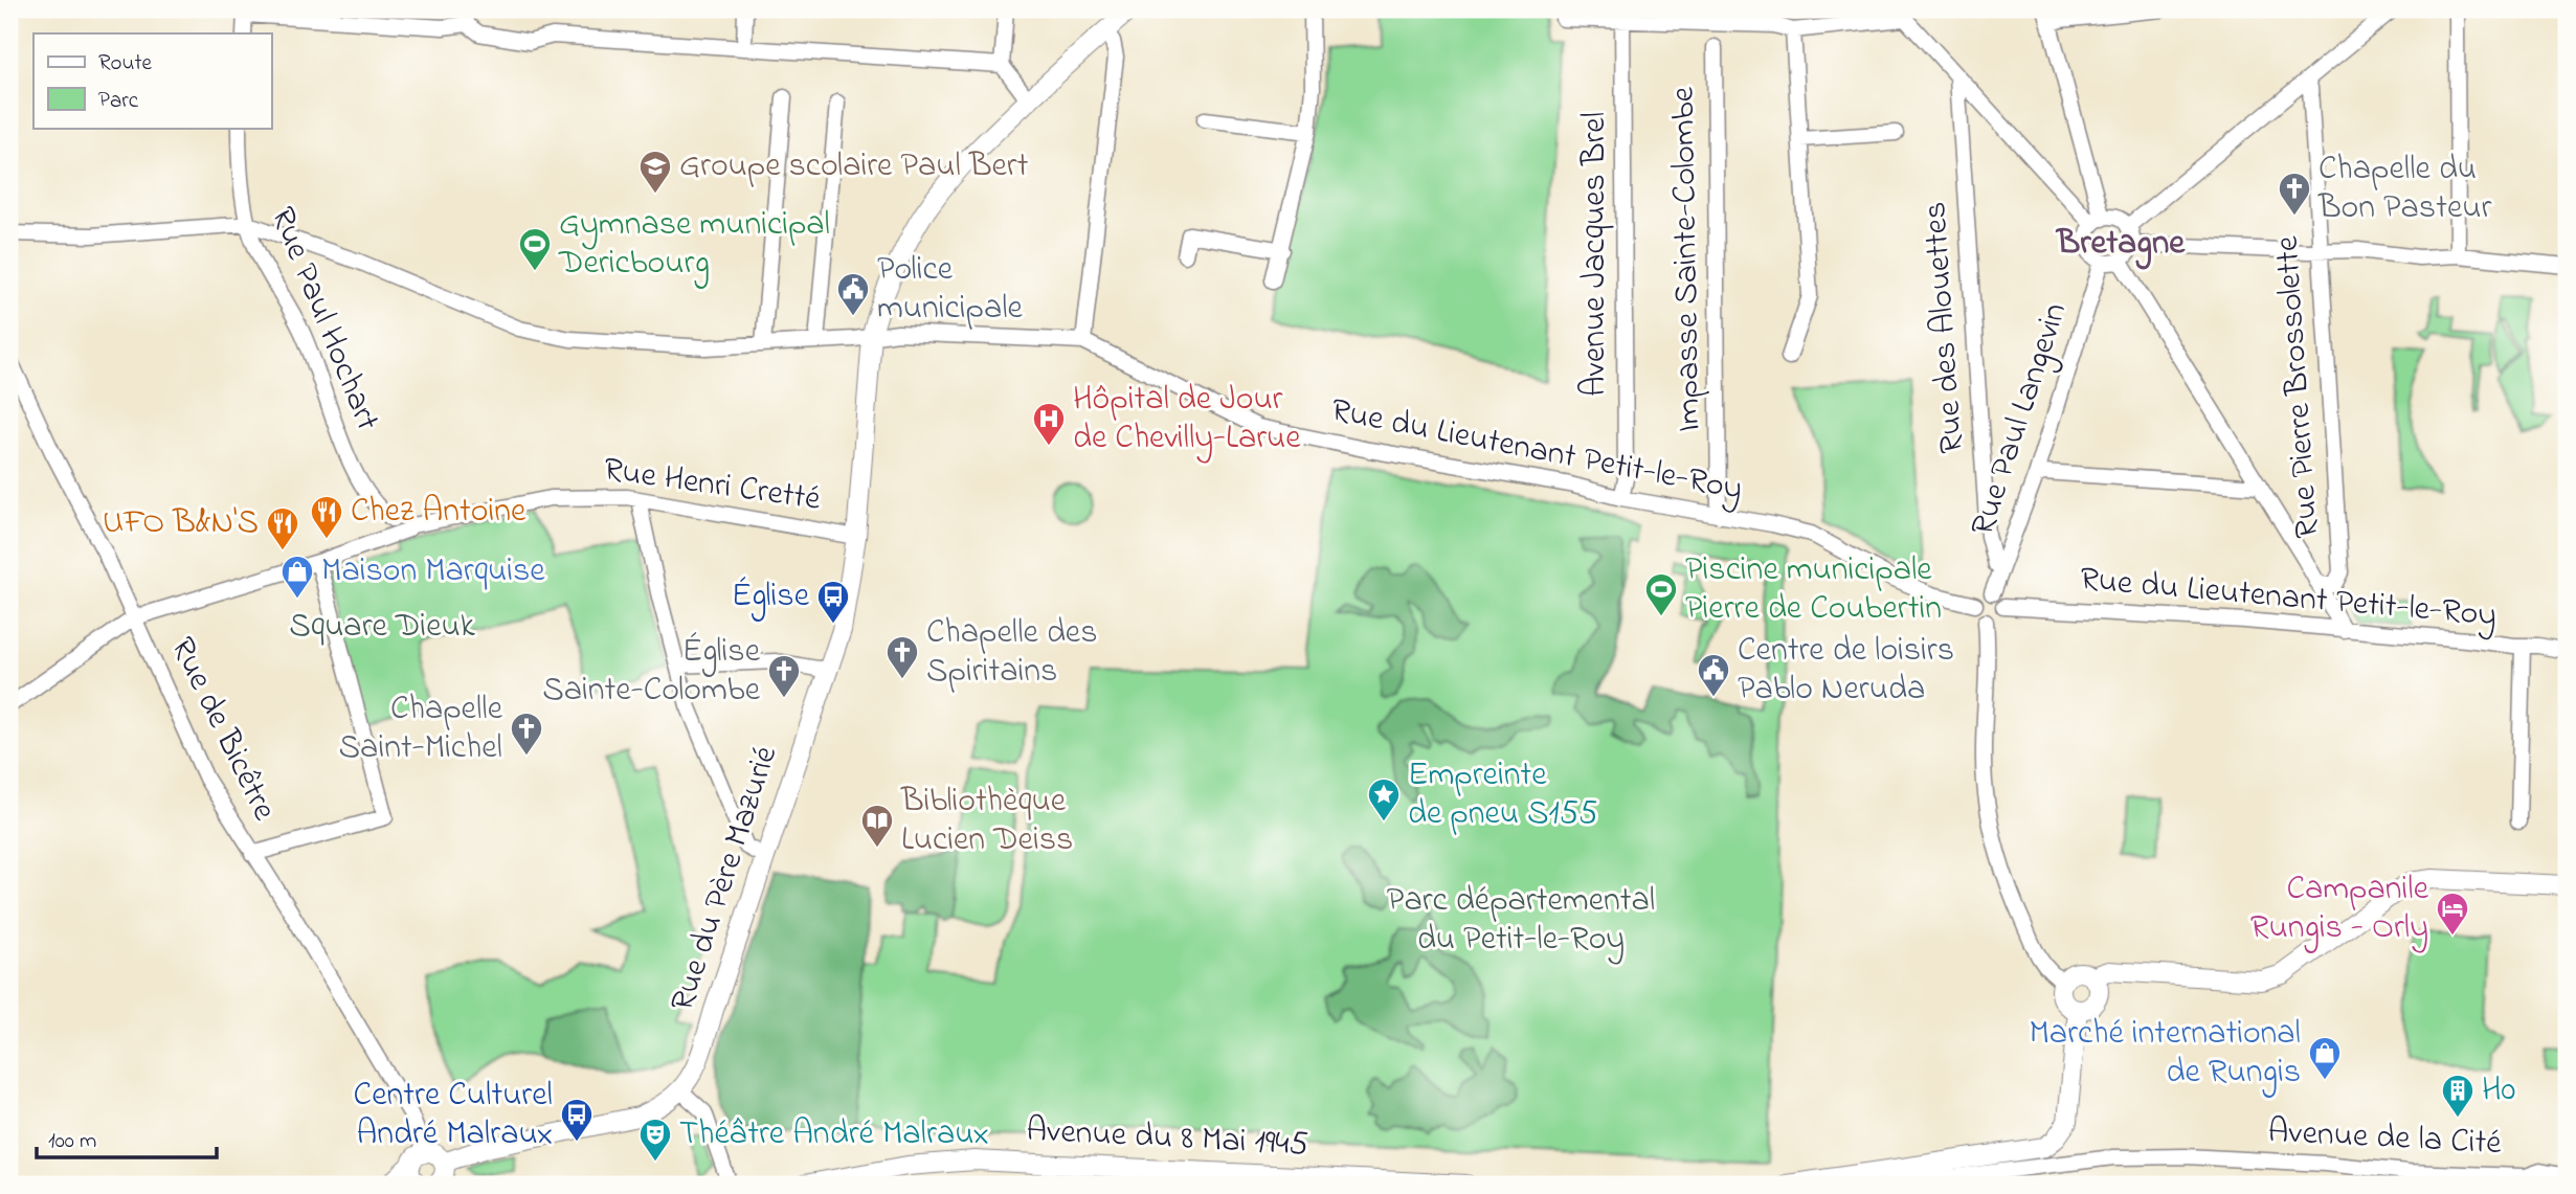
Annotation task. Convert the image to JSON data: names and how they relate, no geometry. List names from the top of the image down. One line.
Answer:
{"streets":{"main road":["Rue du Père Mazurié","Avenue du 8 Mai 1945"],"street":["Avenue Jacques Brel","Impasse Sainte-Colombe","Rue Paul Hochart","Rue des Alouettes","Rue Pierre Brossolette","Rue Paul Langevin","Rue du Lieutenant Petit-le-Roy","Rue Henri Cretté","Rue de Bicêtre","Avenue de la Cité"]},"crossings":[["Avenue Jacques Brel","Rue du Lieutenant Petit-le-Roy"],["Impasse Sainte-Colombe","Rue du Lieutenant Petit-le-Roy"],["Rue Paul Hochart","Rue du Lieutenant Petit-le-Roy"],["Rue des Alouettes","Rue Paul Langevin"],["Rue Paul Langevin","Rue du Lieutenant Petit-le-Roy"],["Rue du Lieutenant Petit-le-Roy","Rue du Père Mazurié"],["Rue Henri Cretté","Rue de Bicêtre"],["Rue Henri Cretté","Rue du Père Mazurié"]],"districts":["Bretagne"],"parks":["Square Dieuk","Parc départemental du Petit-le-Roy"],"places":{"school or university":["Groupe scolaire Paul Bert"],"church":["Chapelle du Bon Pasteur","Chapelle des Spiritains","Église Sainte-Colombe","Chapelle Saint-Michel"],"sports":["Gymnase municipal Dericbourg","Piscine municipale Pierre de Coubertin"],"public building":["Police municipale","Centre de loisirs Pablo Neruda"],"hospital":["Hôpital de Jour de Chevilly-Larue"],"restaurant":["Chez Antoine","UFO B&N'S"],"shop":["Maison Marquise","Marché international de Rungis"],"bus stop":["Église","Centre Culturel André Malraux"],"place":["Empreinte de pneu S155"],"library":["Bibliothèque Lucien Deiss"],"hotel":["Campanile Rungis - Orly"],"building":["H0"],"theatre":["Théâtre André Malraux"]},"legend":["Route","Parc"],"scale_bar":"100 m"}
